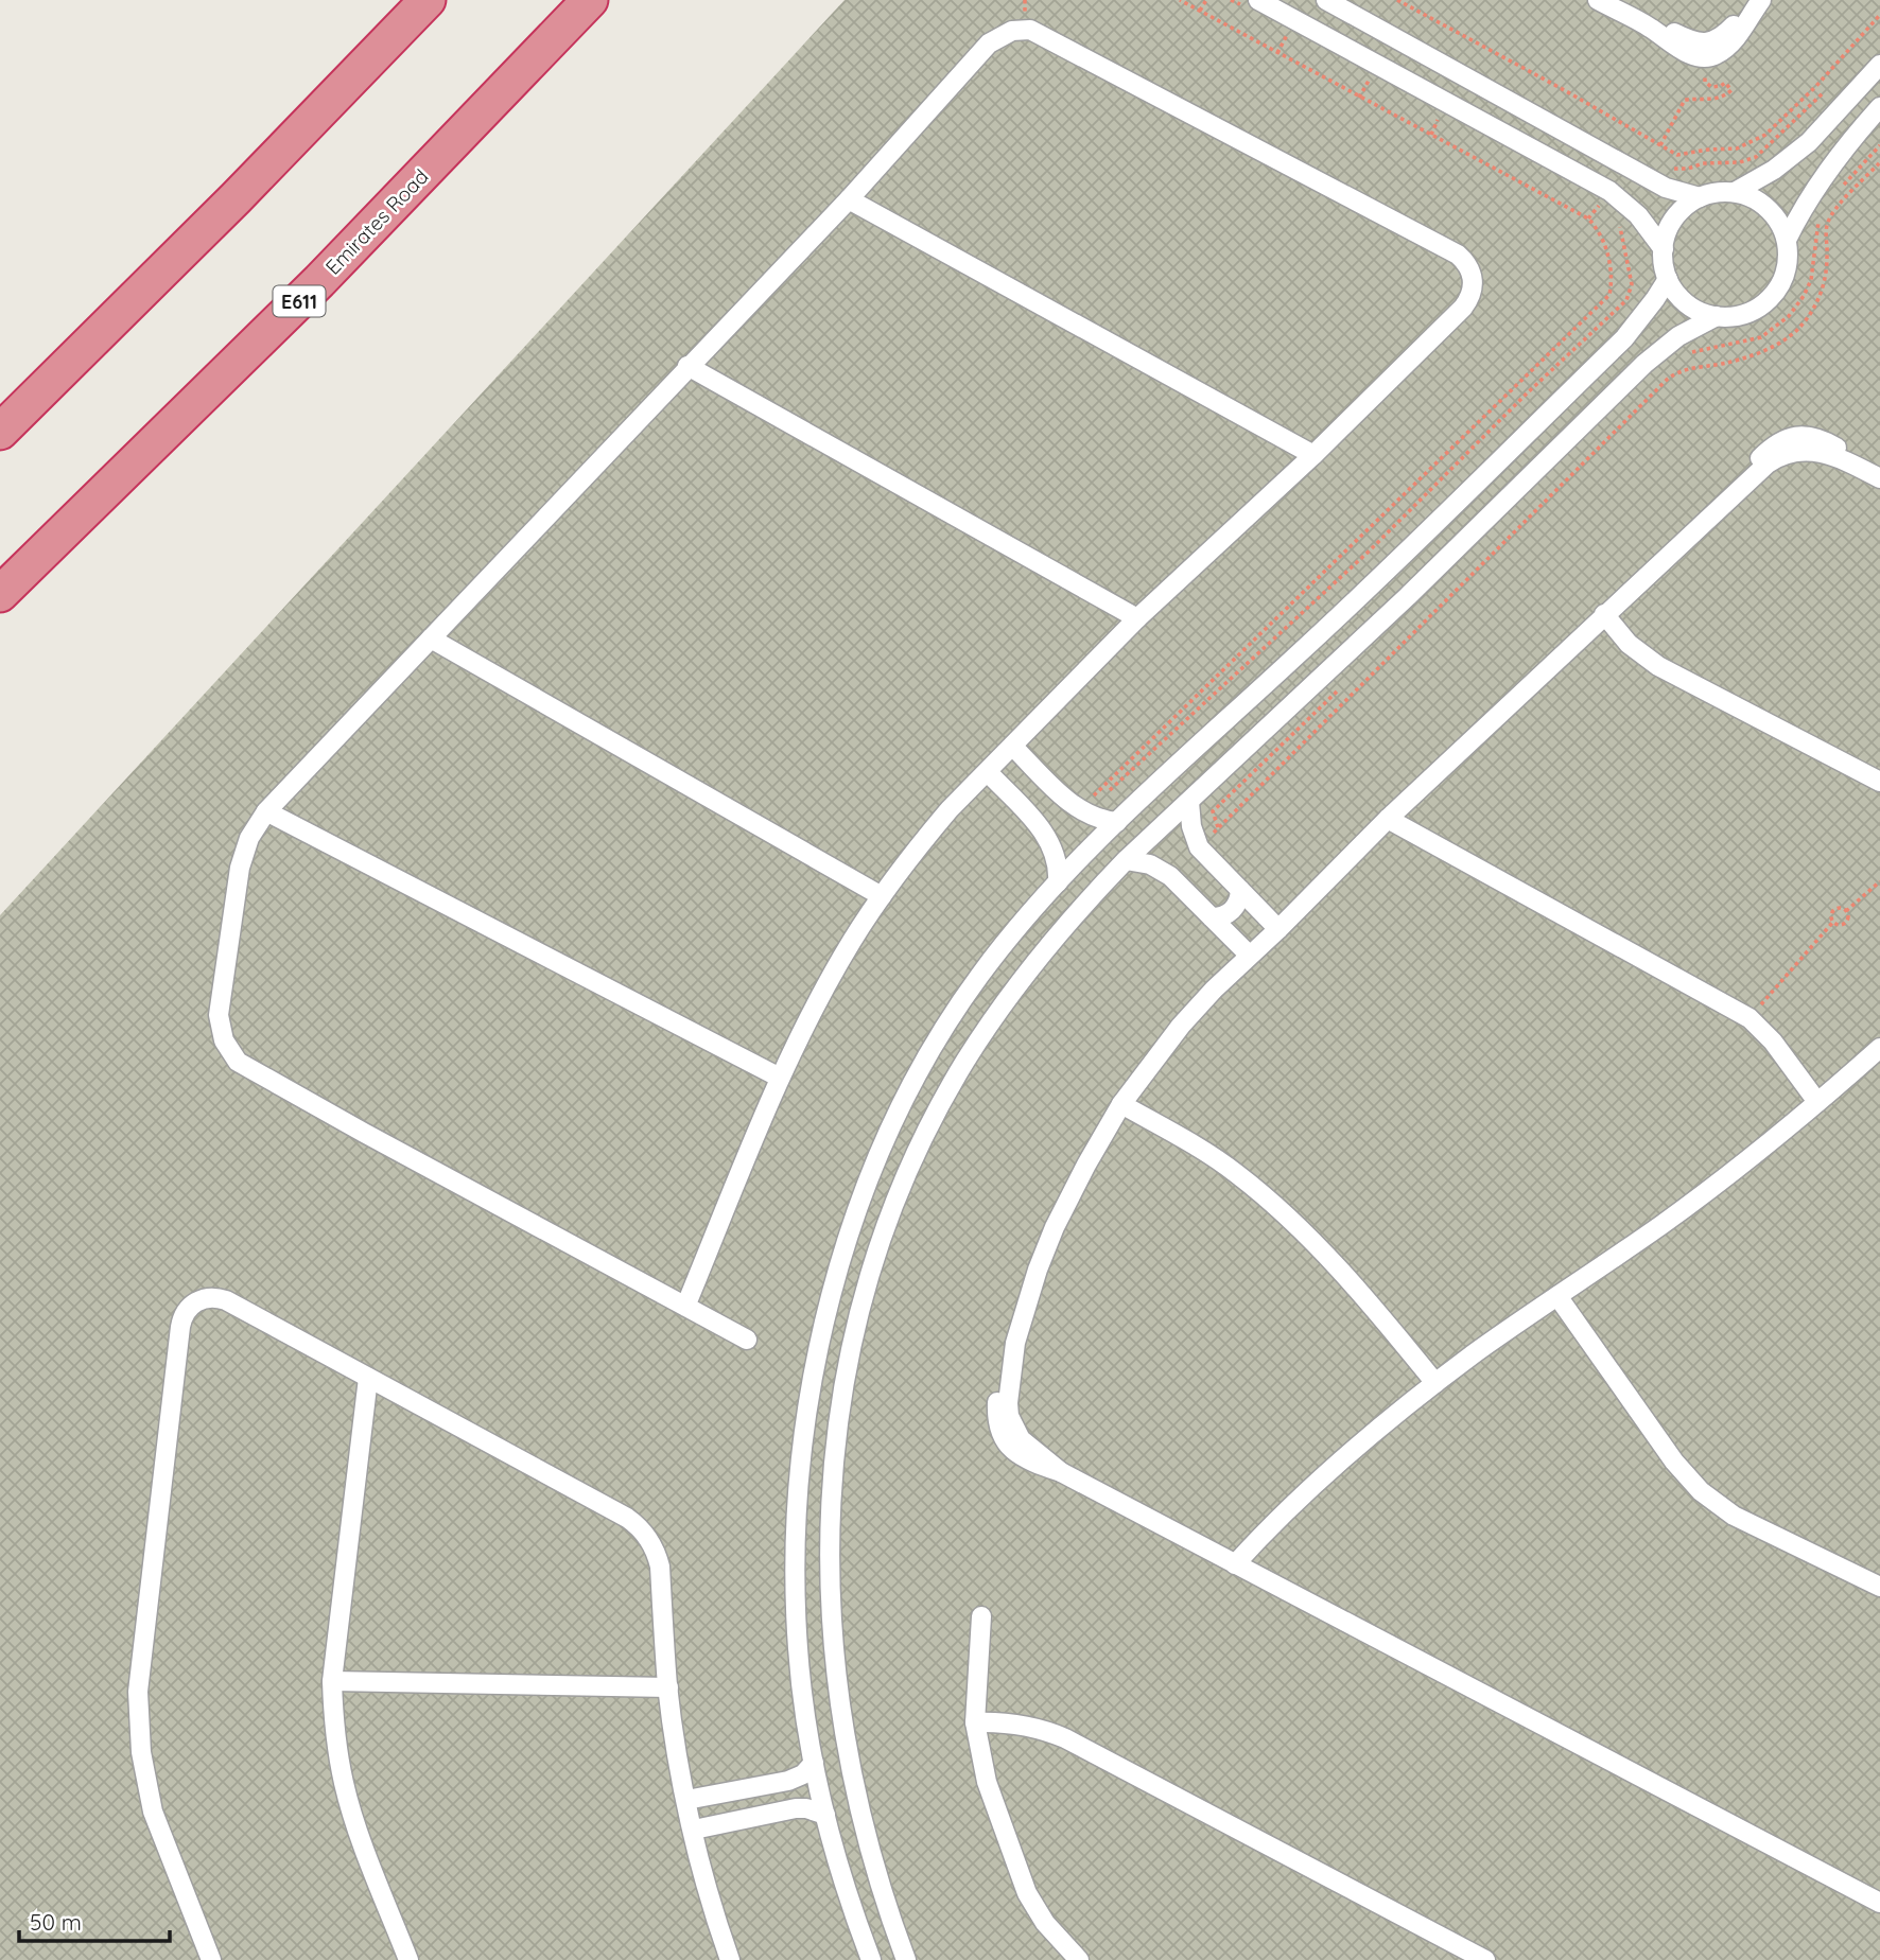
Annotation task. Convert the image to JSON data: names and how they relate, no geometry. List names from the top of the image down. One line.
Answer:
{"streets":{"highway":["Emirates Road","E611"]},"scale_bar":"50 m"}
